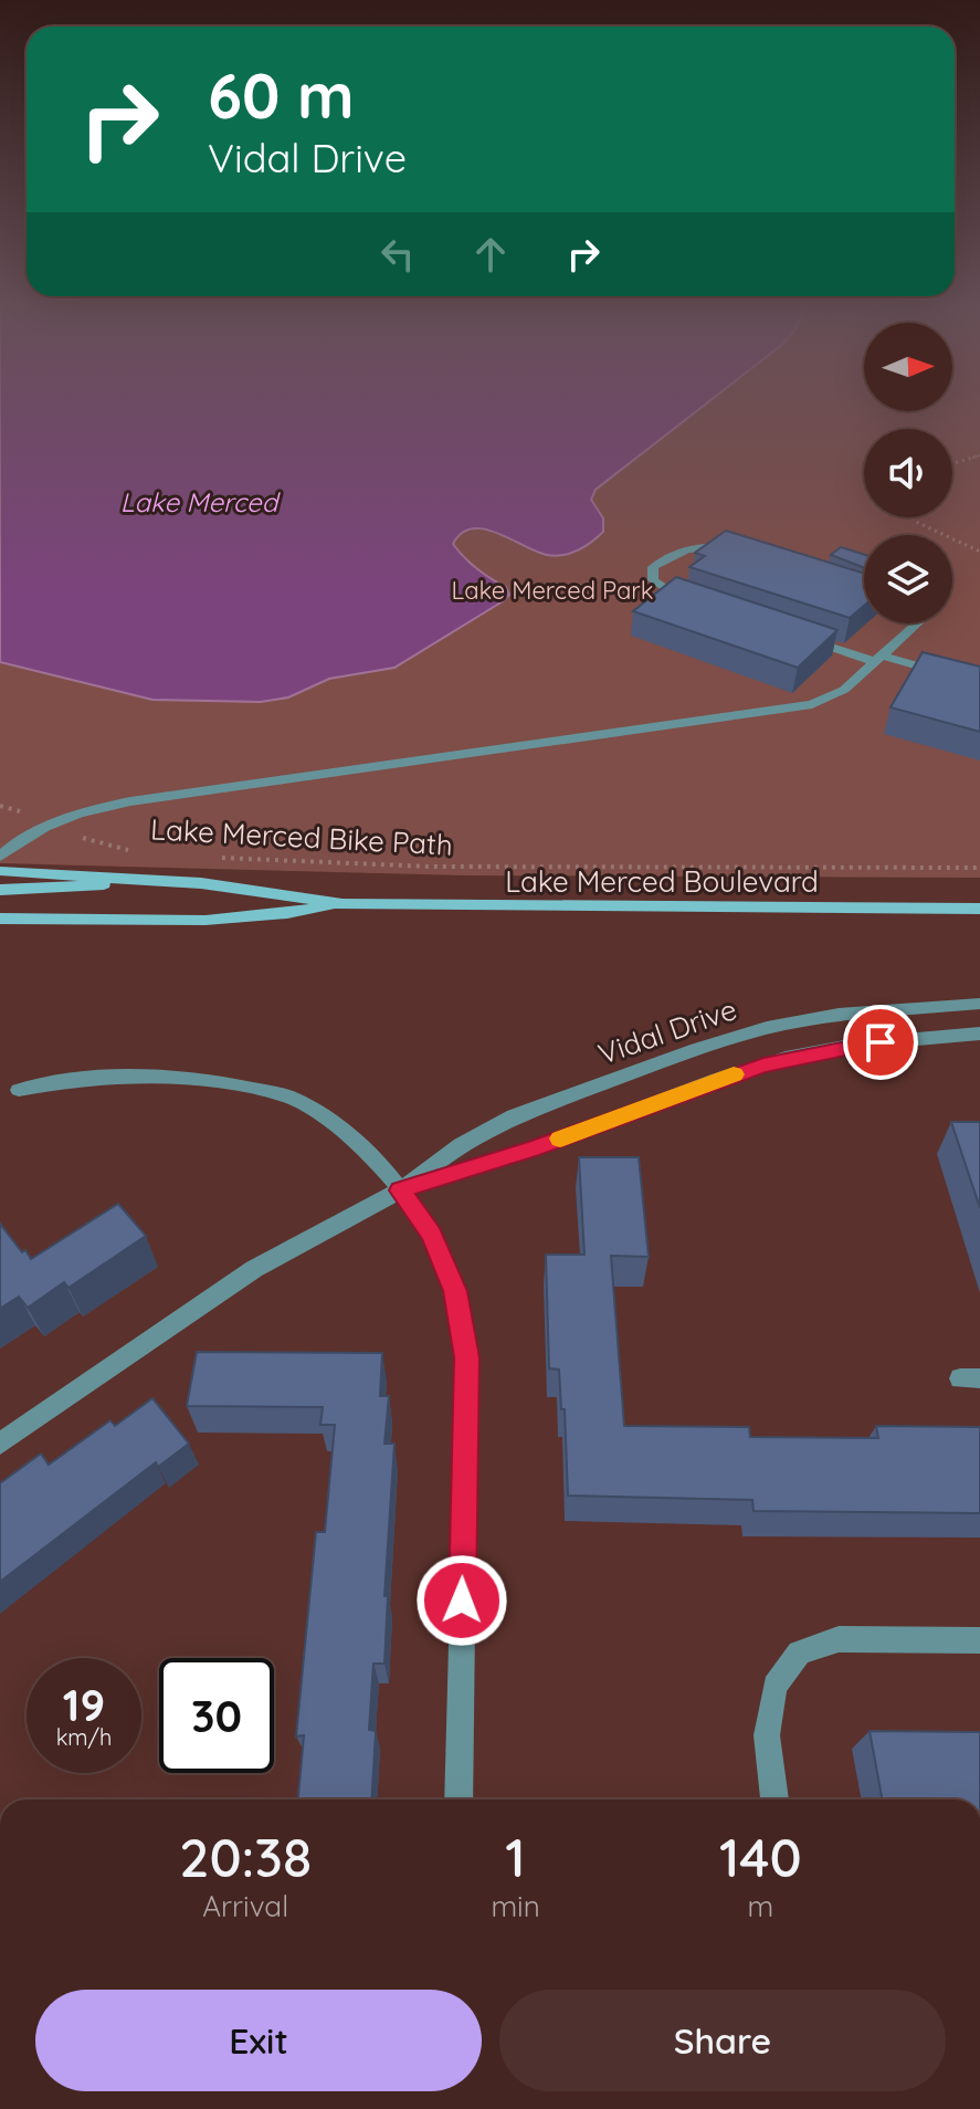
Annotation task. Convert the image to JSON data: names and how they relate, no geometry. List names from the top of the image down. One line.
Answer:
{"streets":{"main road":["Lake Merced Boulevard"],"street":["Vidal Drive"],"path":["Lake Merced Bike Path"]},"water":["Lake Merced"],"parks":["Lake Merced Park"],"north":"right","page":{"turn":["60 m","Vidal Drive"],"speed":"19 km/h","limit":"30","eta":["20:38","Arrival","1","min","140","m"],"buttons":["Exit","Share"]}}
